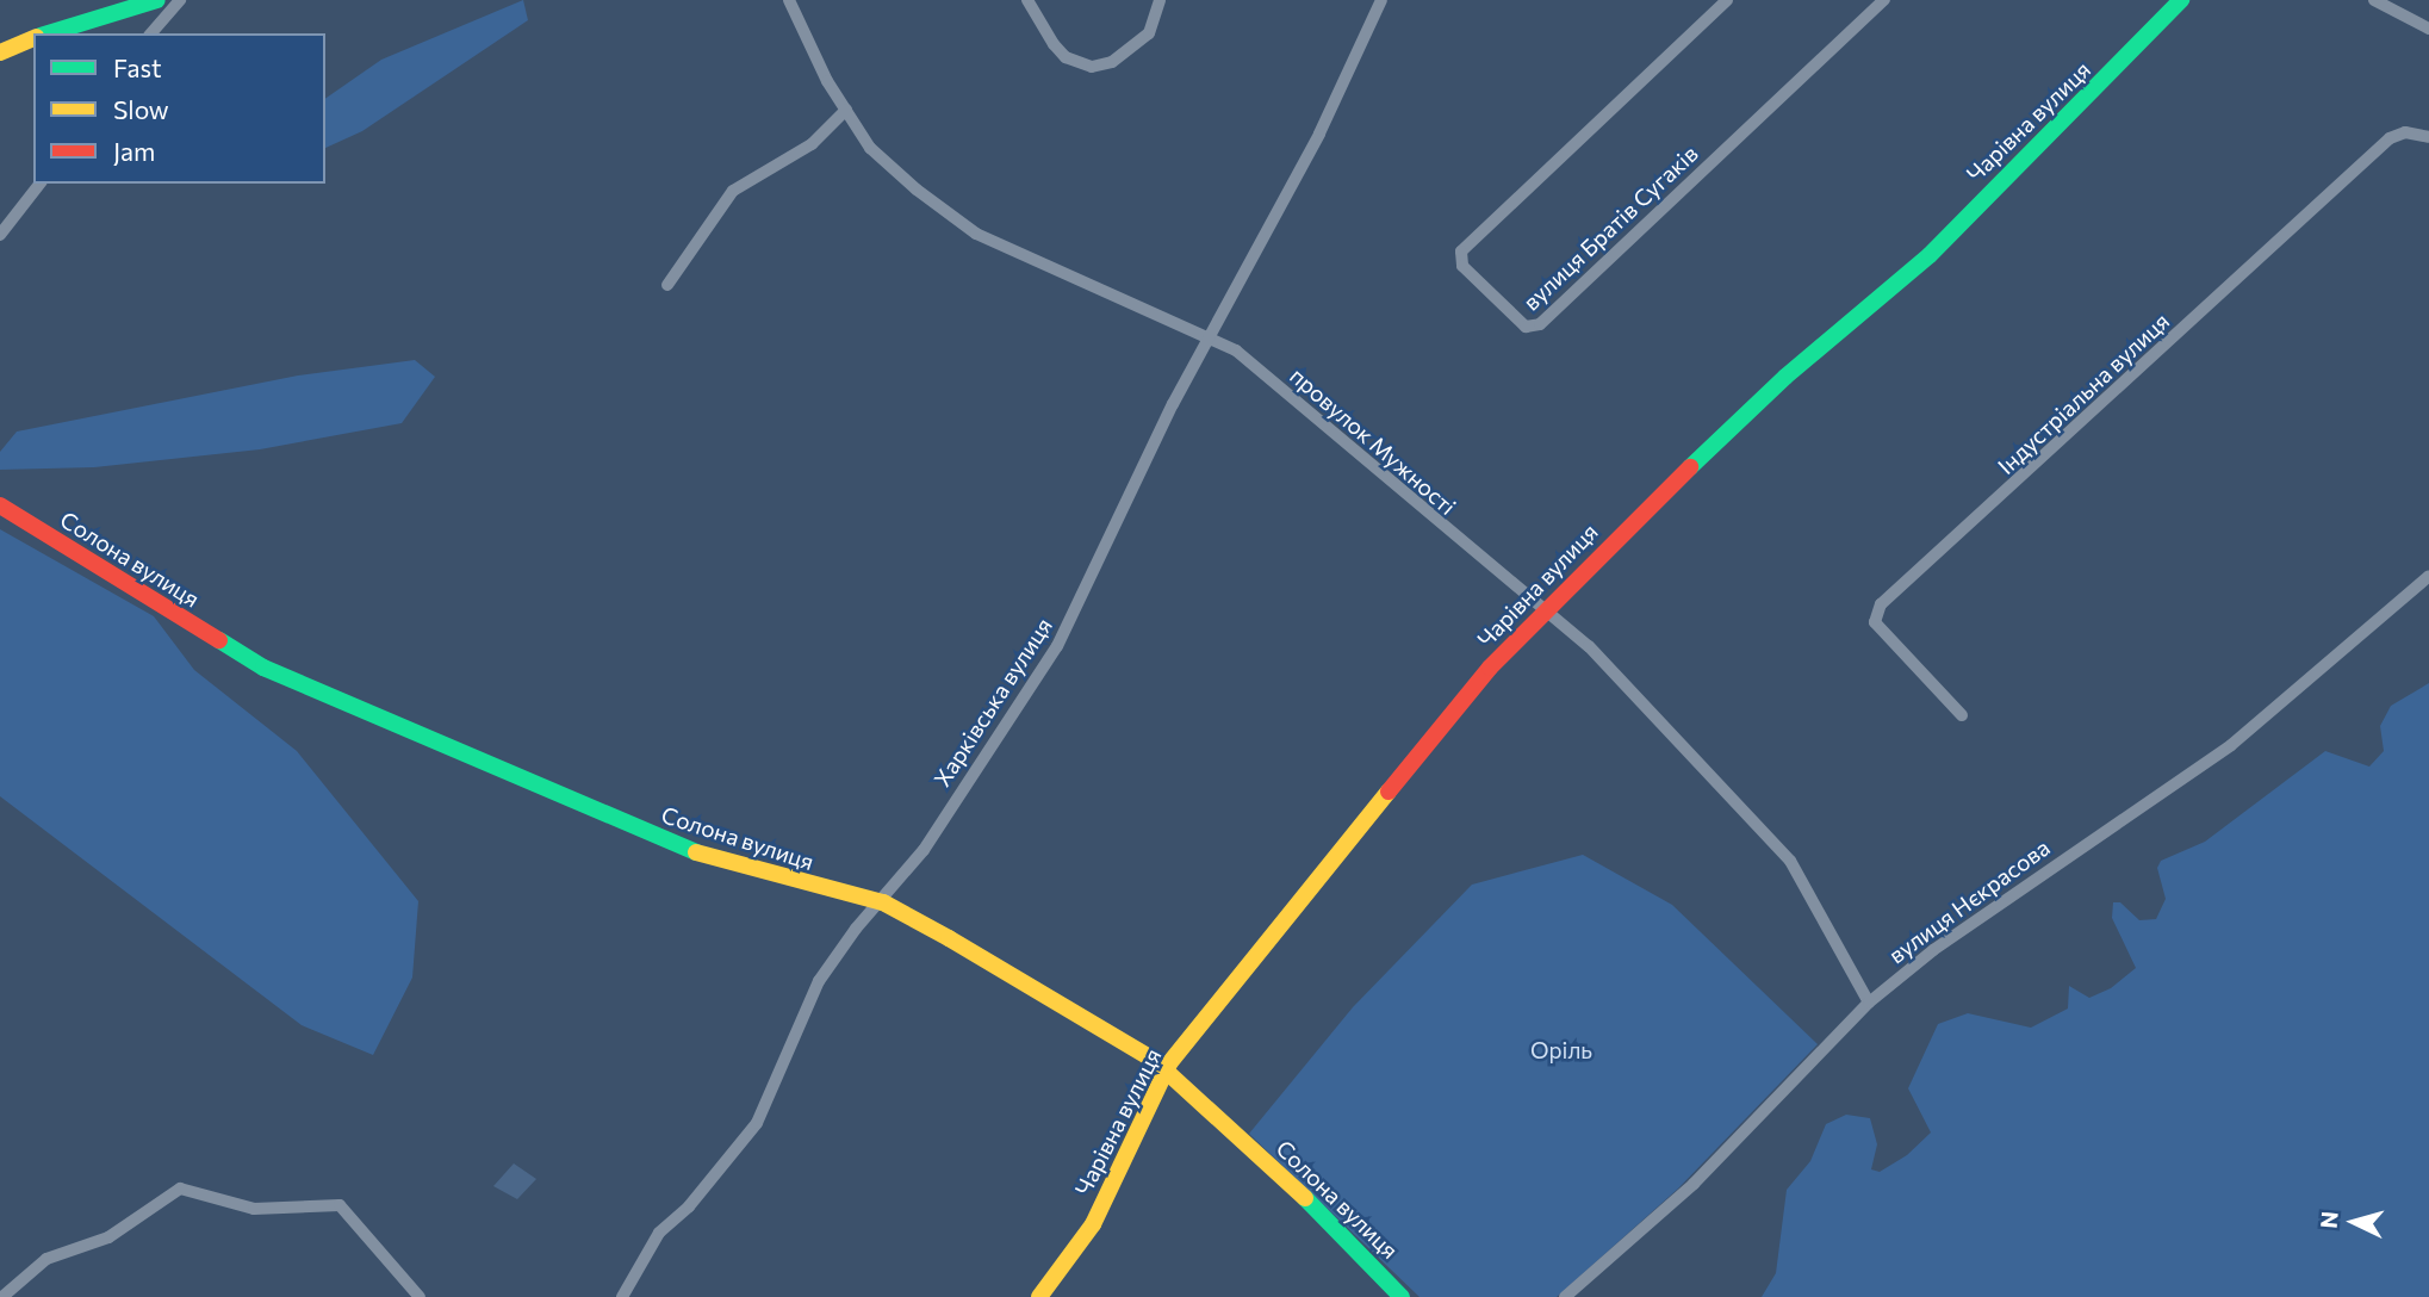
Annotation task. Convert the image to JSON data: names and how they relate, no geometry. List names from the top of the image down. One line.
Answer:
{"streets":{"street":["Чарівна вулиця","вулиця Братів Сугаків","Індустріальна вулиця","провулок Мужності","Солона вулиця","Харківська вулиця","вулиця Нєкрасова"]},"crossings":[["Чарівна вулиця","провулок Мужності"],["Чарівна вулиця","Солона вулиця"],["провулок Мужності","Харківська вулиця"],["провулок Мужності","вулиця Нєкрасова"],["Солона вулиця","Харківська вулиця"]],"parks":["Оріль"],"legend":["Fast","Slow","Jam"],"north":"left"}
